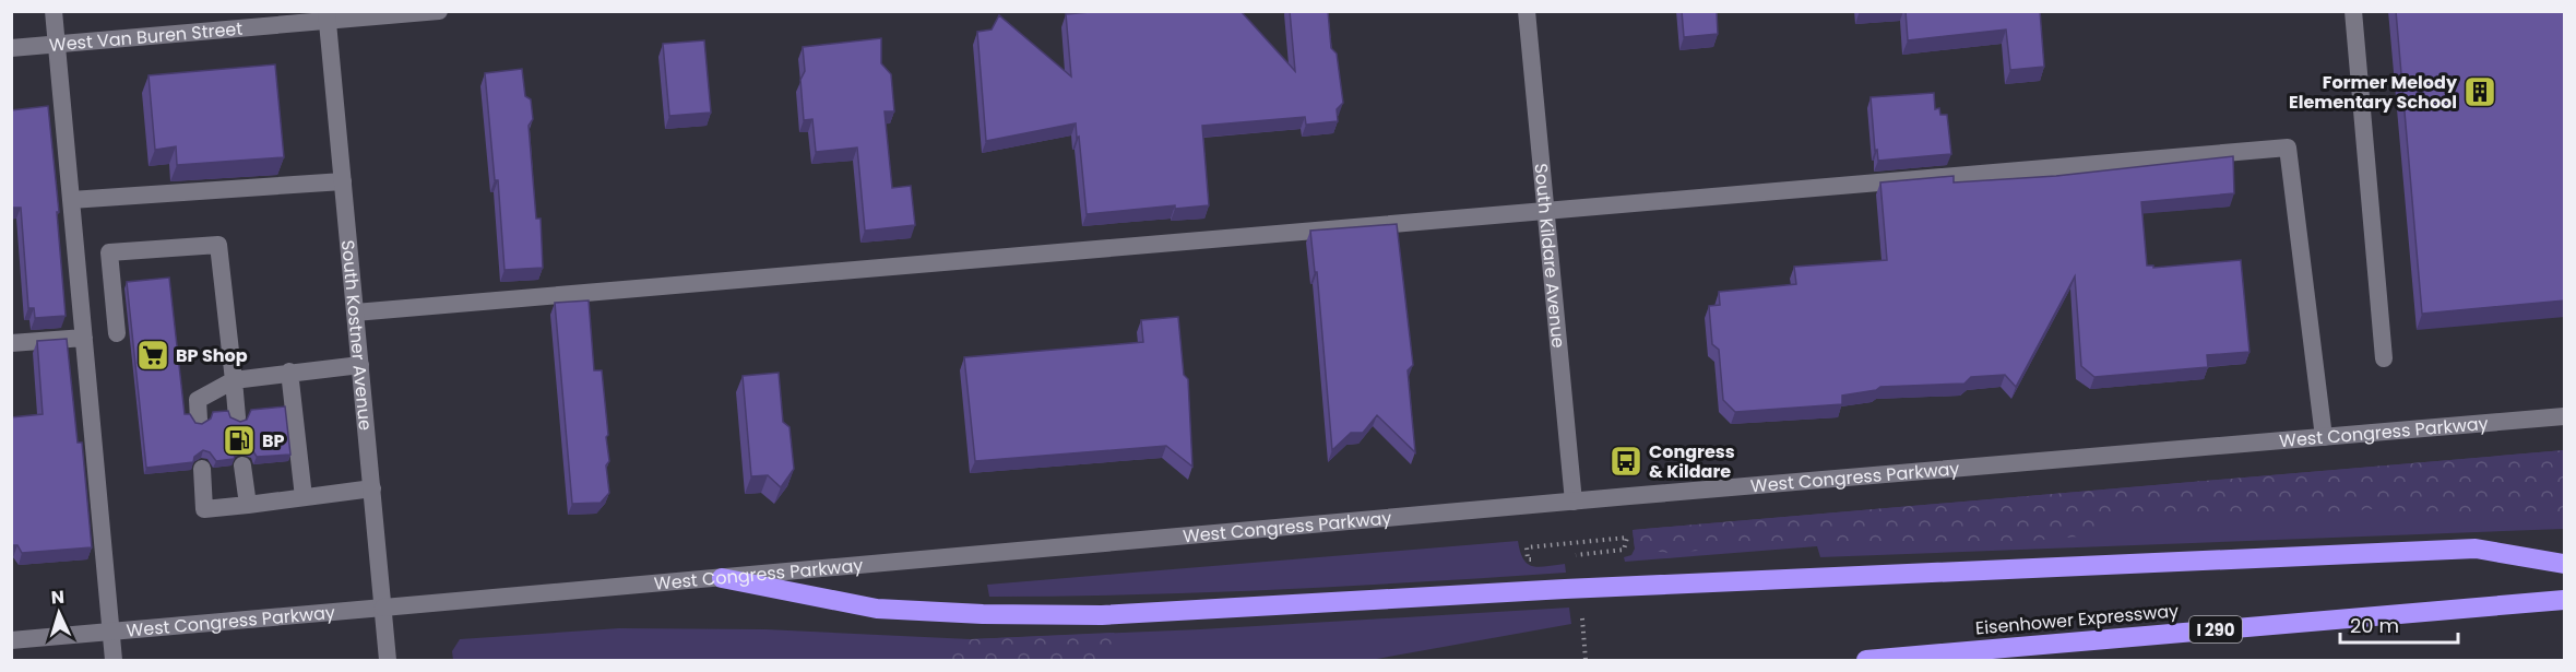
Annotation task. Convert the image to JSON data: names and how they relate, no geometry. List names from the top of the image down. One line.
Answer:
{"streets":{"highway":["Eisenhower Expressway","I 290"],"street":["West Van Buren Street","South Kildare Avenue","South Kostner Avenue","West Congress Parkway"]},"crossings":[["West Van Buren Street","South Kostner Avenue"],["South Kildare Avenue","West Congress Parkway"],["South Kostner Avenue","West Congress Parkway"]],"places":{"building":["Former Melody Elementary School"],"supermarket":["BP Shop"],"fuel station":["BP"],"bus stop":["Congress & Kildare"]},"scale_bar":"20 m","north":"top"}
